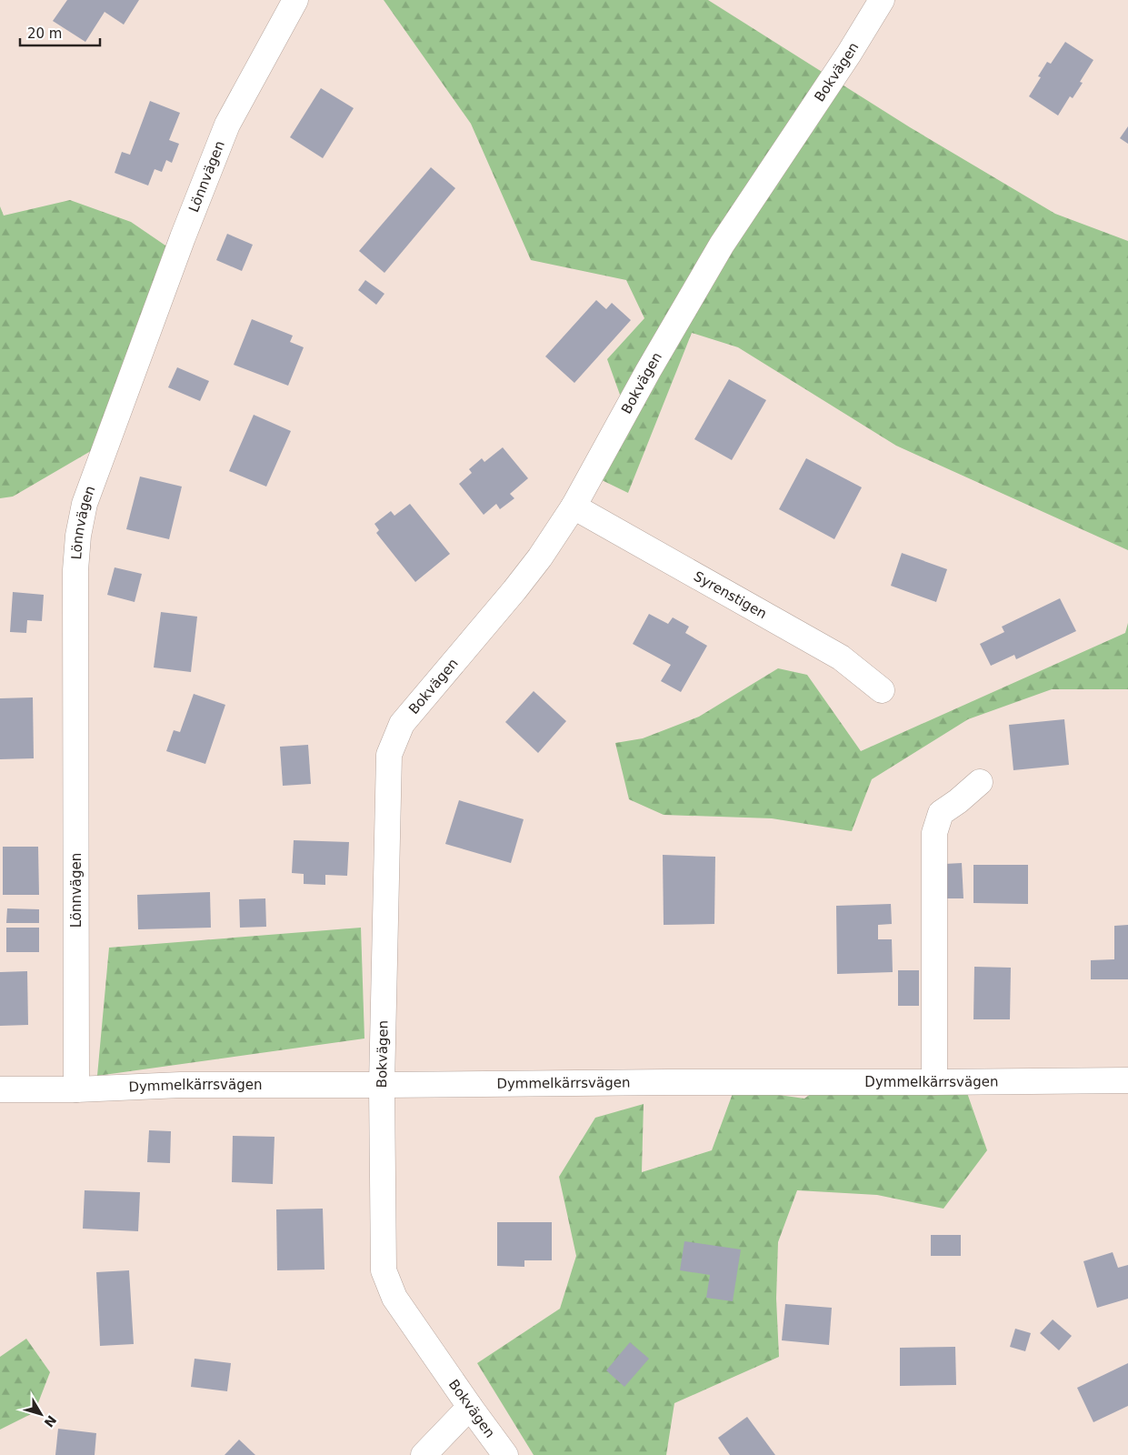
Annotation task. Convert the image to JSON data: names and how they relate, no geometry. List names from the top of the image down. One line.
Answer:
{"streets":{"street":["Bokvägen","Lönnvägen","Syrenstigen","Dymmelkärrsvägen"]},"crossings":[["Bokvägen","Syrenstigen"],["Bokvägen","Dymmelkärrsvägen"],["Lönnvägen","Dymmelkärrsvägen"]],"scale_bar":"20 m","north":"bottom right"}
